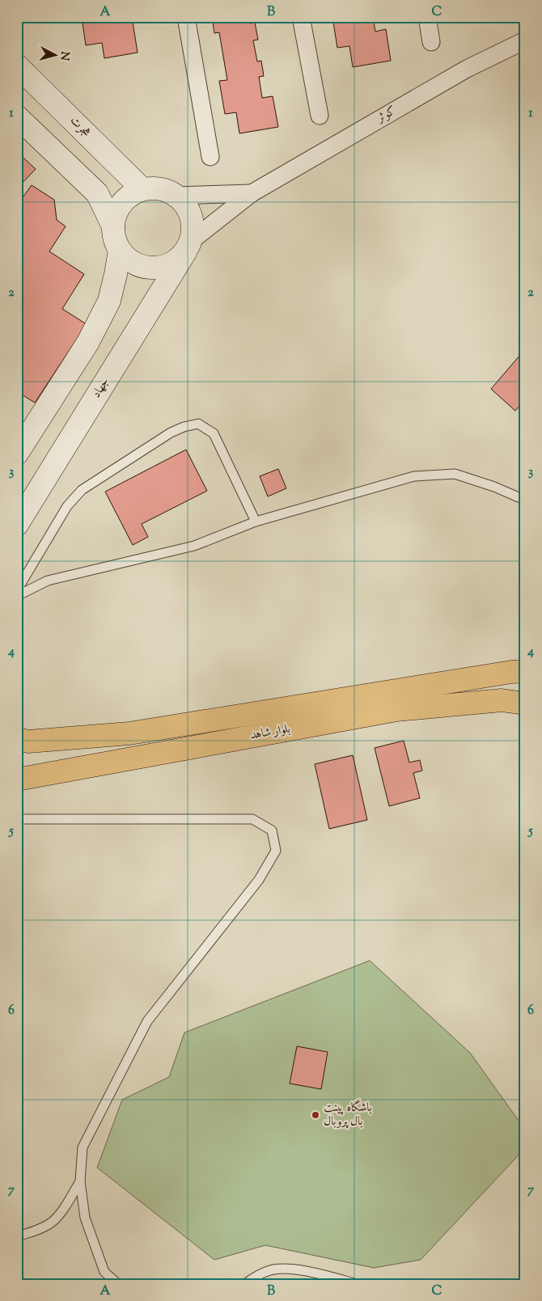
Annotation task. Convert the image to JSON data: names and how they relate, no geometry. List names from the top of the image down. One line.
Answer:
{"streets":{"main road":["هجرت","جهاد","بلوار شاهد"],"street":["کوثر"]},"crossings":[["کوثر","هجرت"],["کوثر","جهاد"],["هجرت","جهاد"]],"places":["باشگاه پینت بال پروبال"],"north":"right","grid":{"columns":["A","B","C"],"rows":["1","2","3","4","5","6","7"]}}
